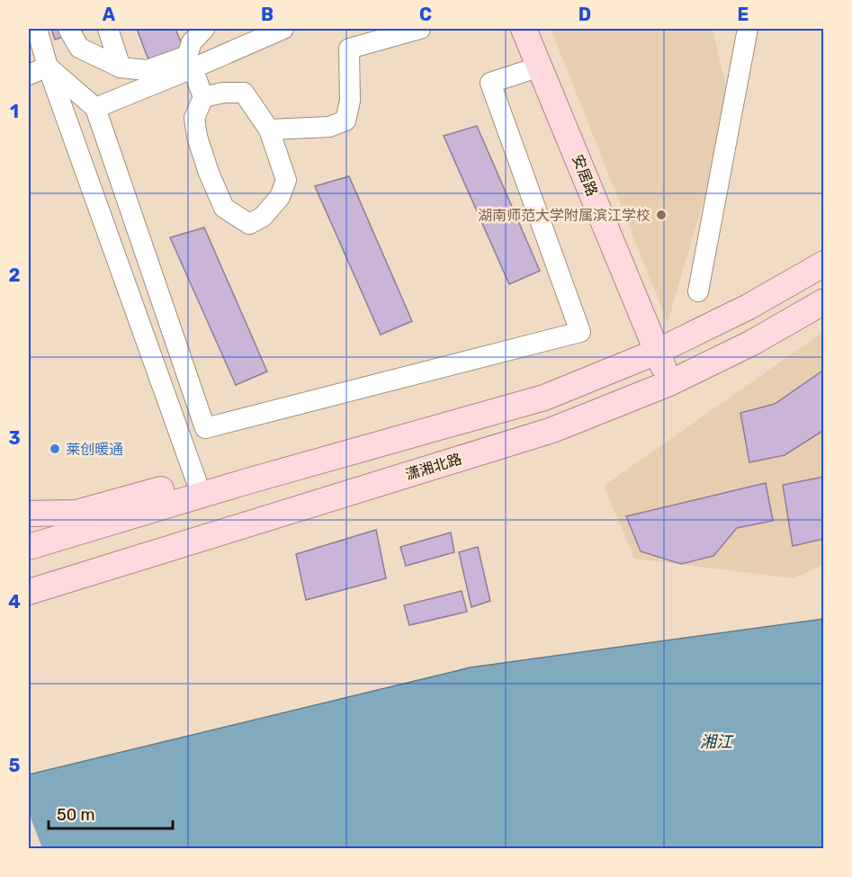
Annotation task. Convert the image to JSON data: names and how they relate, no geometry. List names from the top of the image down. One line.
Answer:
{"streets":{"main road":["安居路","潇湘北路"]},"crossings":[["安居路","潇湘北路"]],"water":["湘江"],"places":["湖南师范大学附属滨江学校","莱创暖通"],"scale_bar":"50 m","grid":{"columns":["A","B","C","D","E"],"rows":["1","2","3","4","5"]}}
